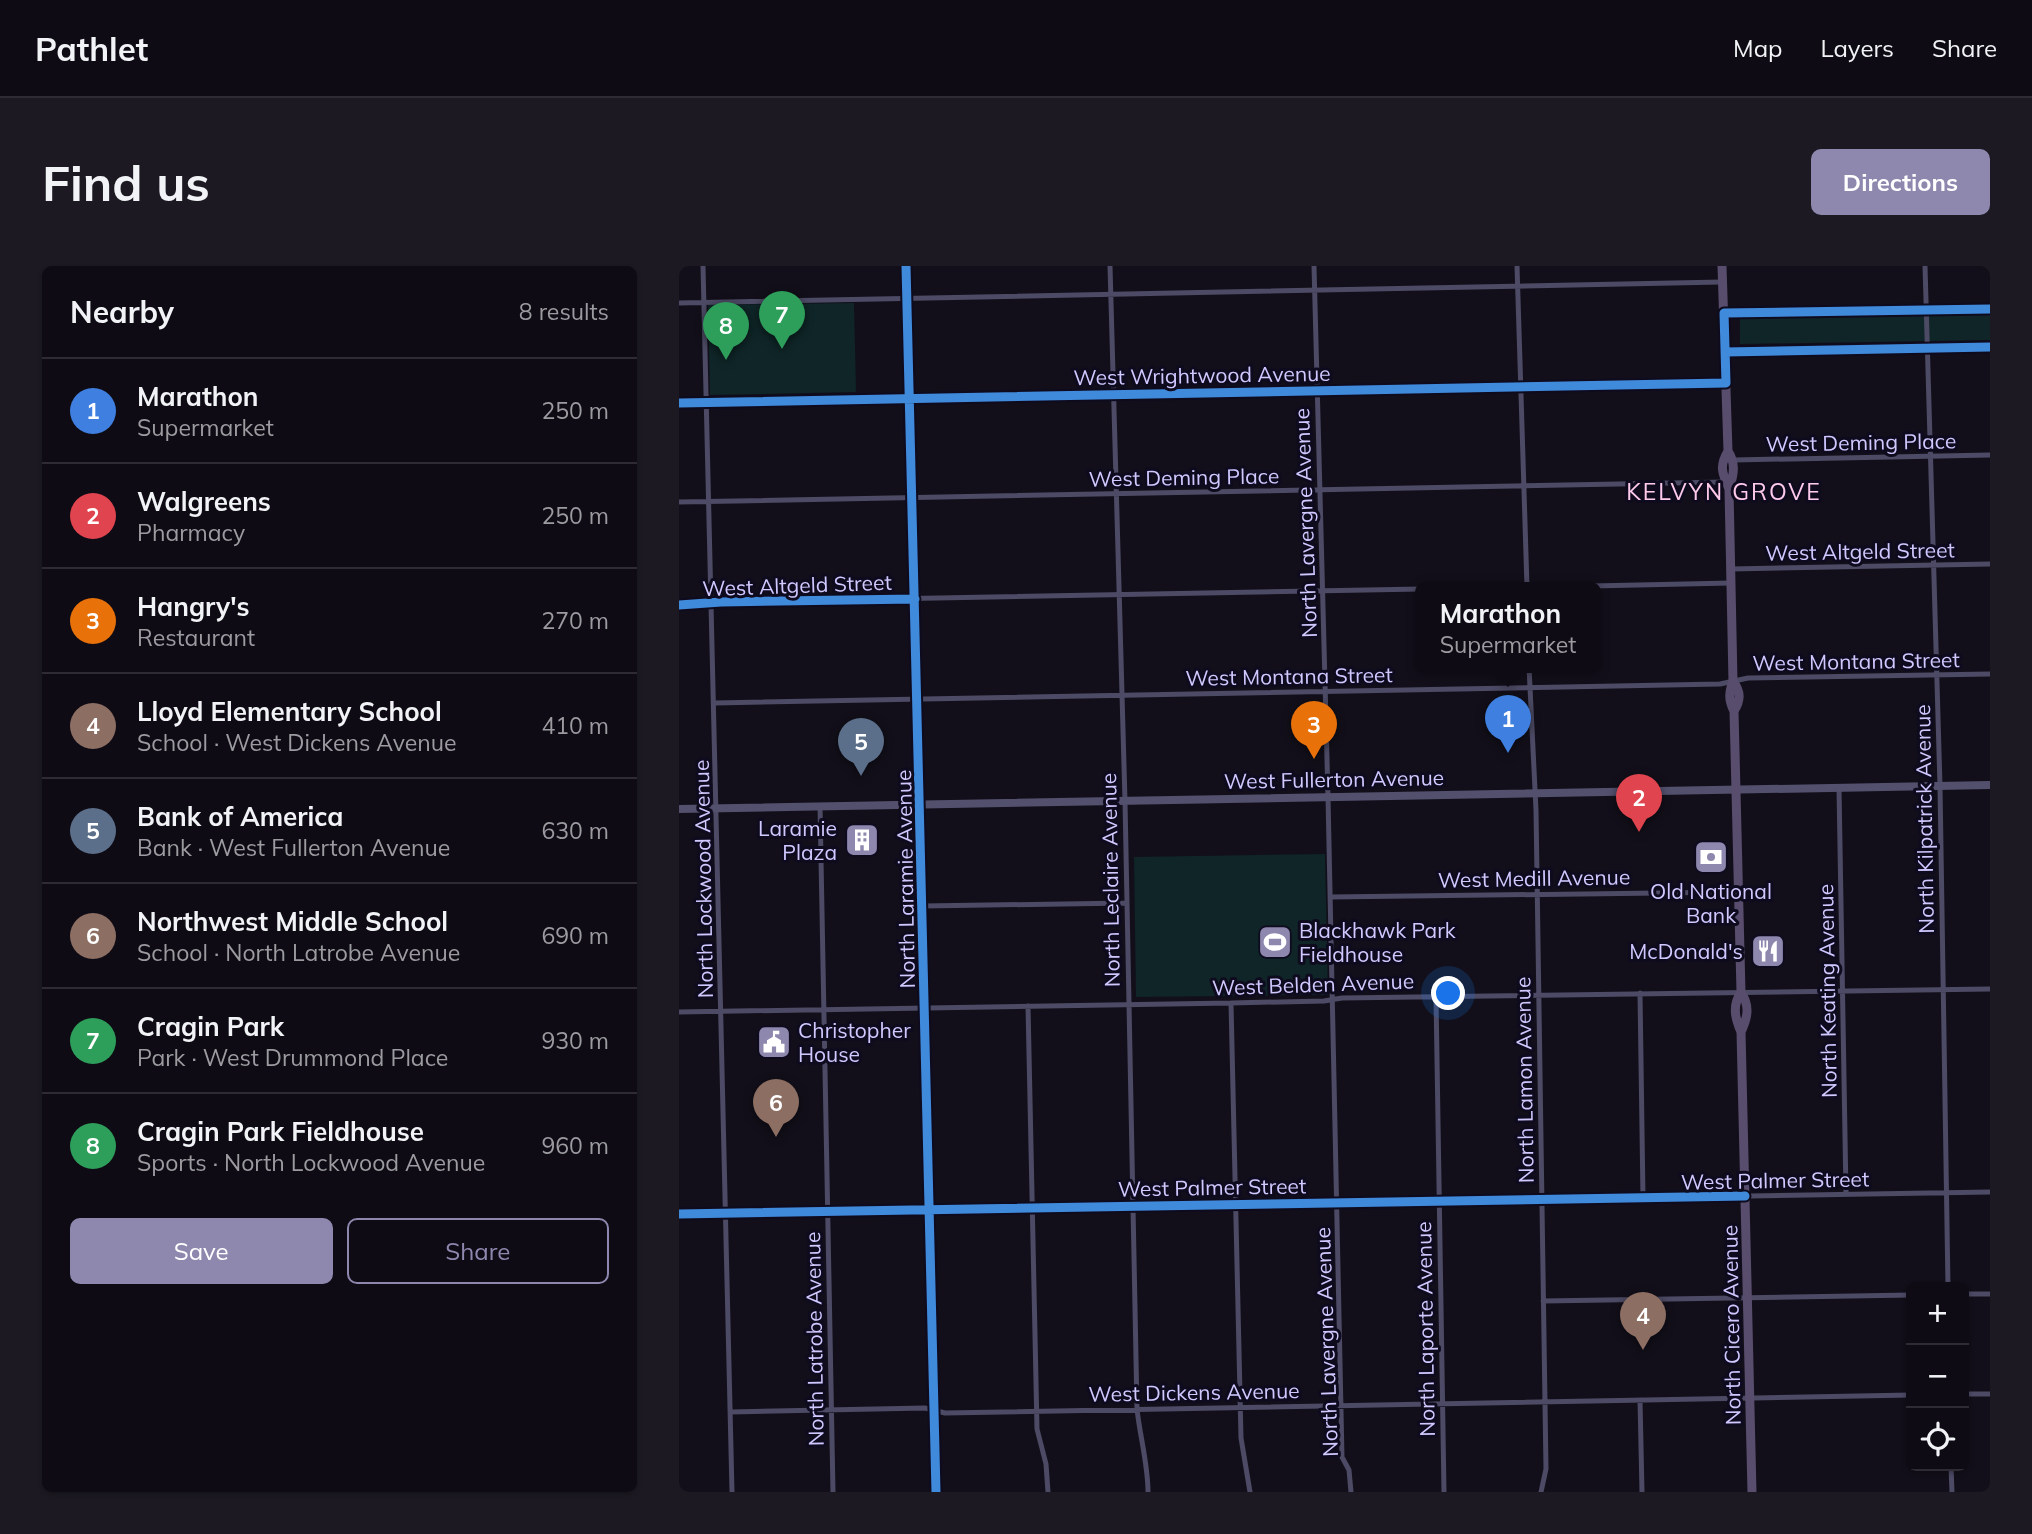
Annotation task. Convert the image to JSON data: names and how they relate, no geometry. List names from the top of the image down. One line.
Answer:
{"streets":{"main road":["West Fullerton Avenue","North Laramie Avenue","North Cicero Avenue"],"street":["West Wrightwood Avenue","West Deming Place","North Lavergne Avenue","West Altgeld Street","West Montana Street","North Kilpatrick Avenue","West Medill Avenue","North Lockwood Avenue","North Leclaire Avenue","West Belden Avenue","North Keating Avenue","North Lamon Avenue","West Palmer Street","North Laporte Avenue","North Latrobe Avenue","West Dickens Avenue"]},"crossings":[["West Wrightwood Avenue","North Lavergne Avenue"],["West Wrightwood Avenue","North Lockwood Avenue"],["West Wrightwood Avenue","North Laramie Avenue"],["West Wrightwood Avenue","North Leclaire Avenue"],["West Wrightwood Avenue","North Cicero Avenue"],["West Deming Place","North Lavergne Avenue"],["West Deming Place","North Kilpatrick Avenue"],["West Deming Place","North Lockwood Avenue"],["West Deming Place","North Laramie Avenue"],["West Deming Place","North Leclaire Avenue"],["West Deming Place","North Cicero Avenue"],["North Lavergne Avenue","West Altgeld Street"],["North Lavergne Avenue","West Montana Street"],["North Lavergne Avenue","West Fullerton Avenue"],["North Lavergne Avenue","West Medill Avenue"],["North Lavergne Avenue","West Belden Avenue"],["North Lavergne Avenue","West Palmer Street"],["North Lavergne Avenue","West Dickens Avenue"],["West Altgeld Street","North Kilpatrick Avenue"],["West Altgeld Street","North Lockwood Avenue"],["West Altgeld Street","North Laramie Avenue"],["West Altgeld Street","North Leclaire Avenue"],["West Altgeld Street","North Cicero Avenue"],["West Montana Street","North Kilpatrick Avenue"],["West Montana Street","North Lockwood Avenue"],["West Montana Street","North Laramie Avenue"],["West Montana Street","North Leclaire Avenue"],["West Montana Street","North Lamon Avenue"],["West Montana Street","North Cicero Avenue"],["West Fullerton Avenue","North Kilpatrick Avenue"],["West Fullerton Avenue","North Lockwood Avenue"],["West Fullerton Avenue","North Laramie Avenue"],["West Fullerton Avenue","North Leclaire Avenue"],["West Fullerton Avenue","North Keating Avenue"],["West Fullerton Avenue","North Lamon Avenue"],["West Fullerton Avenue","North Cicero Avenue"],["West Fullerton Avenue","North Latrobe Avenue"],["North Kilpatrick Avenue","West Belden Avenue"],["North Kilpatrick Avenue","West Palmer Street"],["West Medill Avenue","North Lamon Avenue"],["West Medill Avenue","North Cicero Avenue"],["North Lockwood Avenue","West Belden Avenue"],["North Lockwood Avenue","West Palmer Street"],["North Lockwood Avenue","West Dickens Avenue"],["North Laramie Avenue","West Belden Avenue"],["North Laramie Avenue","West Palmer Street"],["North Laramie Avenue","West Dickens Avenue"],["North Leclaire Avenue","West Belden Avenue"],["North Leclaire Avenue","West Palmer Street"],["North Leclaire Avenue","West Dickens Avenue"],["West Belden Avenue","North Keating Avenue"],["West Belden Avenue","North Lamon Avenue"],["West Belden Avenue","North Cicero Avenue"],["West Belden Avenue","North Laporte Avenue"],["West Belden Avenue","North Latrobe Avenue"],["North Keating Avenue","West Palmer Street"],["North Lamon Avenue","West Palmer Street"],["North Lamon Avenue","West Dickens Avenue"],["West Palmer Street","North Cicero Avenue"],["West Palmer Street","North Laporte Avenue"],["West Palmer Street","North Latrobe Avenue"],["North Cicero Avenue","West Dickens Avenue"],["North Laporte Avenue","West Dickens Avenue"],["North Latrobe Avenue","West Dickens Avenue"]],"districts":["KELVYN GROVE"],"places":{"building":["Laramie Plaza"],"bank":["Old National Bank"],"sports":["Blackhawk Park Fieldhouse"],"restaurant":["McDonald's"],"public building":["Christopher House"]},"page":{"header":"Pathlet","nav":["Map","Layers","Share"],"buttons":["Directions",["Save","Share"]],"title":"Find us","heading":["Nearby","8 results"],"pins":["7","8","1","3","5","2","6","4"],"list":[{"mark":"1","name":"Marathon","note":"Supermarket","value":"250 m"},{"mark":"2","name":"Walgreens","note":"Pharmacy","value":"250 m"},{"mark":"3","name":"Hangry's","note":"Restaurant","value":"270 m"},{"mark":"4","name":"Lloyd Elementary School","note":"School · West Dickens Avenue","value":"410 m"},{"mark":"5","name":"Bank of America","note":"Bank · West Fullerton Avenue","value":"630 m"},{"mark":"6","name":"Northwest Middle School","note":"School · North Latrobe Avenue","value":"690 m"},{"mark":"7","name":"Cragin Park","note":"Park · West Drummond Place","value":"930 m"},{"mark":"8","name":"Cragin Park Fieldhouse","note":"Sports · North Lockwood Avenue","value":"960 m"}],"popup":["Marathon","Supermarket"],"map_buttons":["+","−"]}}
